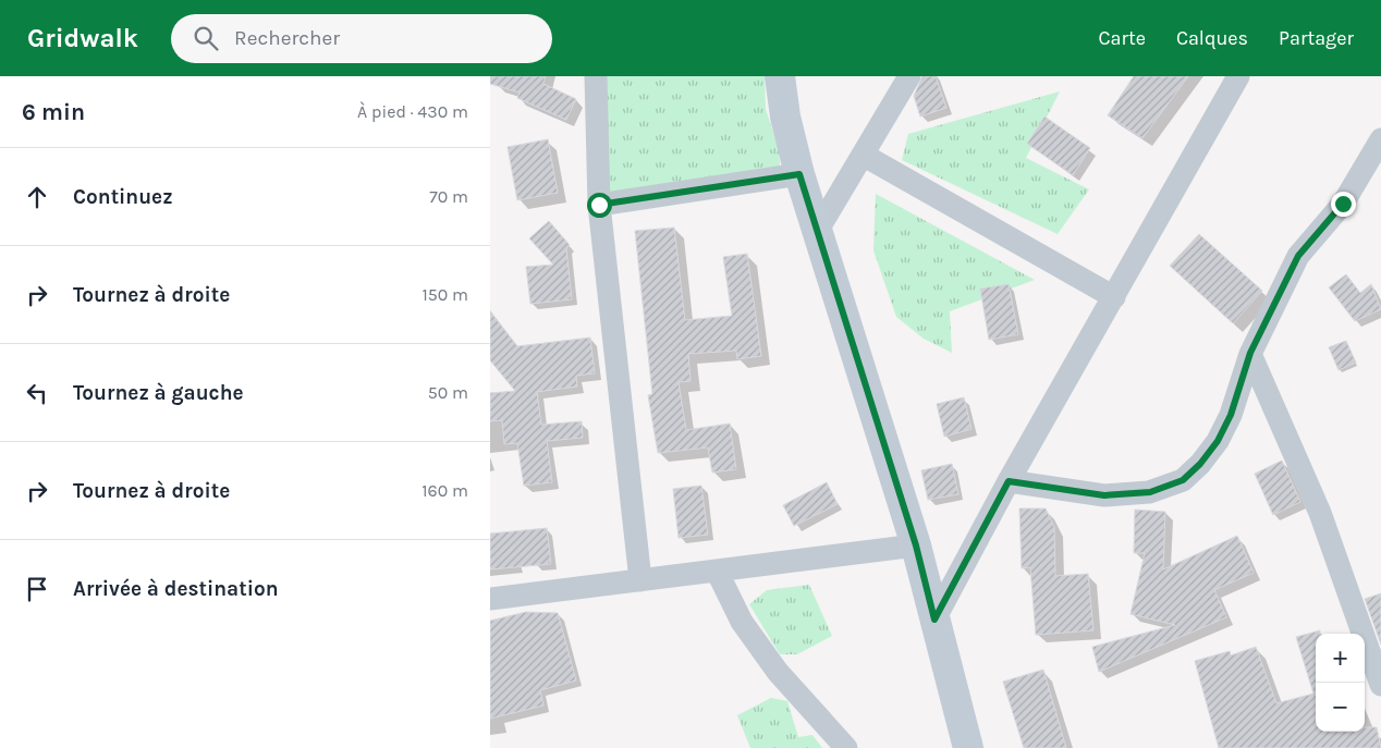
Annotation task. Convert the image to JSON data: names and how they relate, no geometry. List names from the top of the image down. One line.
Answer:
{"page":{"header":"Gridwalk","search":"Rechercher","nav":["Carte","Calques","Partager"],"heading":["6 min","À pied · 430 m"],"list":[["Continuez","70 m"],["Tournez à droite","150 m"],["Tournez à gauche","50 m"],["Tournez à droite","160 m"],"Arrivée à destination"],"map_buttons":["+","−"]}}
